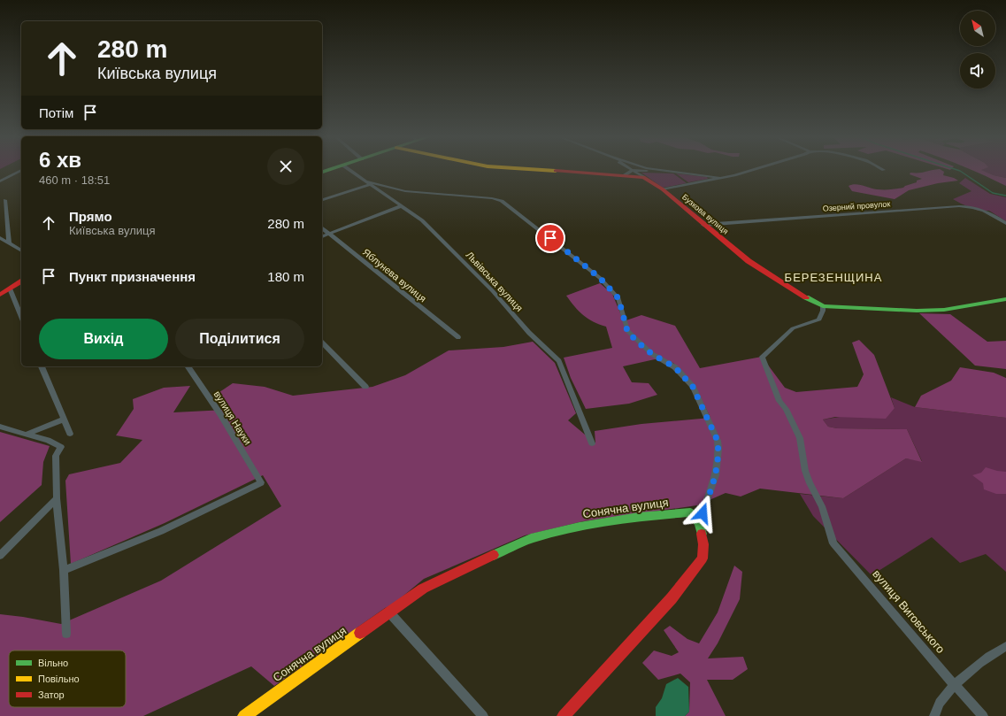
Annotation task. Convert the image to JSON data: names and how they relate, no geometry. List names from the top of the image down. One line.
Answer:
{"streets":{"street":["Озерний провулок","Бузкова вулиця","Яблунева вулиця","Львівська вулиця","вулиця Науки","Сонячна вулиця","вулиця Виговського"]},"crossings":[["Озерний провулок","Бузкова вулиця"],["Бузкова вулиця","вулиця Виговського"]],"districts":["БЕРЕЗЕНЩИНА"],"legend":["Вільно","Повільно","Затор"],"north":"top left","page":{"turn":["280 m","Київська вулиця"],"then":"Потім","heading":["6 хв","460 m · 18:51"],"list":[{"name":"Прямо","note":"Київська вулиця","value":"280 m"},{"name":"Пункт призначення","value":"180 m"}],"buttons":["Вихід","Поділитися"]}}
